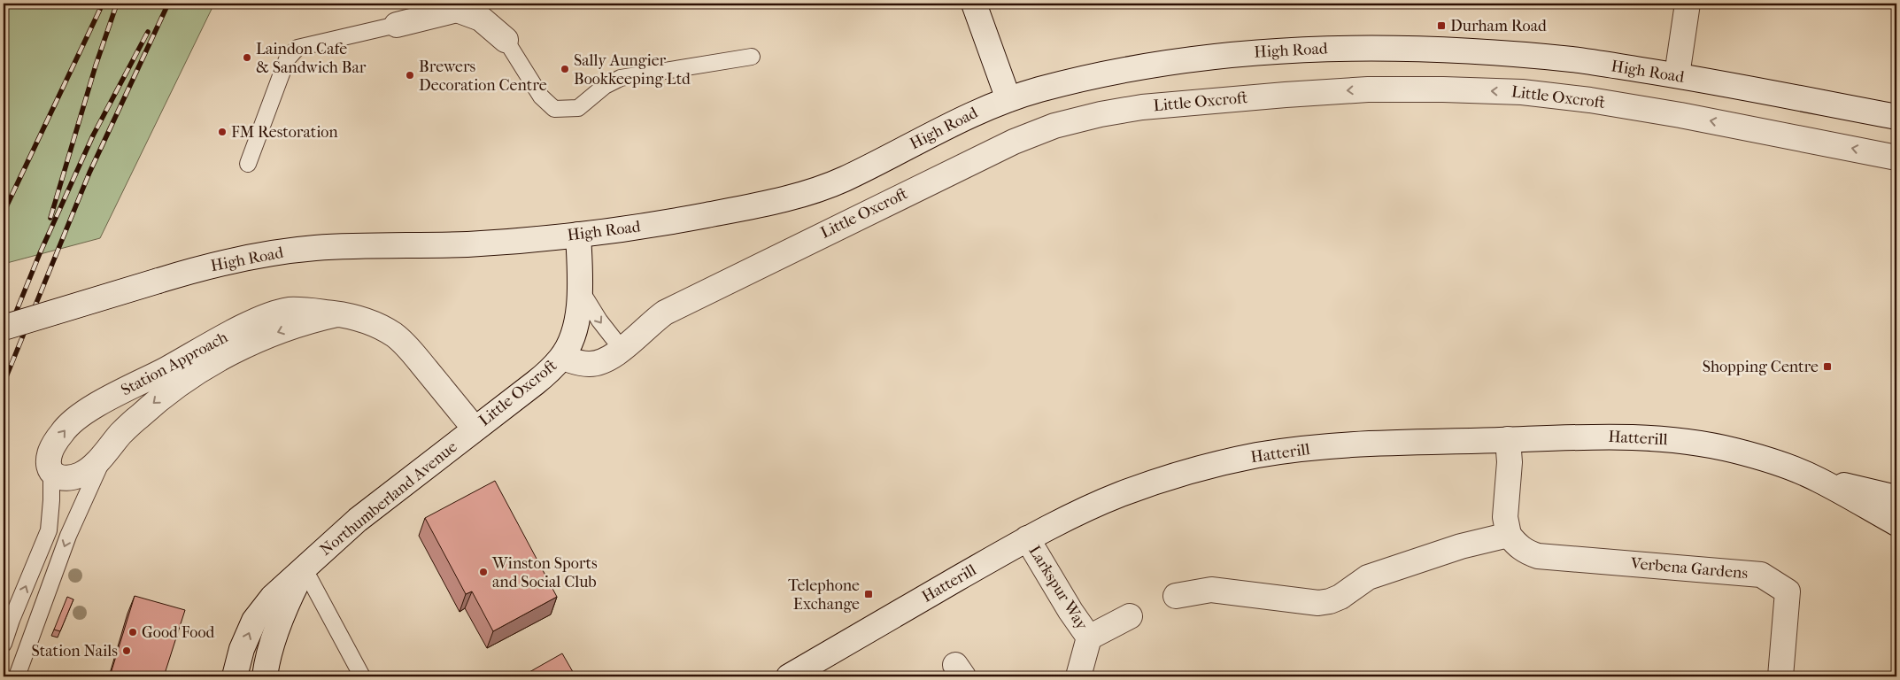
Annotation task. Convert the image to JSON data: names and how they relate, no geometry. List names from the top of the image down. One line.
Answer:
{"streets":{"street":["High Road","Little Oxcroft","Station Approach","Hatterill","Northumberland Avenue","Verbena Gardens","Larkspur Way"]},"crossings":[["High Road","Little Oxcroft"],["Little Oxcroft","Station Approach"],["Little Oxcroft","Northumberland Avenue"],["Station Approach","Northumberland Avenue"],["Hatterill","Larkspur Way"]],"one_way":["Little Oxcroft"],"places":{"transit":["Durham Road","Shopping Centre","Telephone Exchange"],"other":["Laindon Cafe & Sandwich Bar","Sally Aungier Bookkeeping Ltd","Brewers Decoration Centre","FM Restoration","Winston Sports and Social Club","Good Food","Station Nails"]}}
